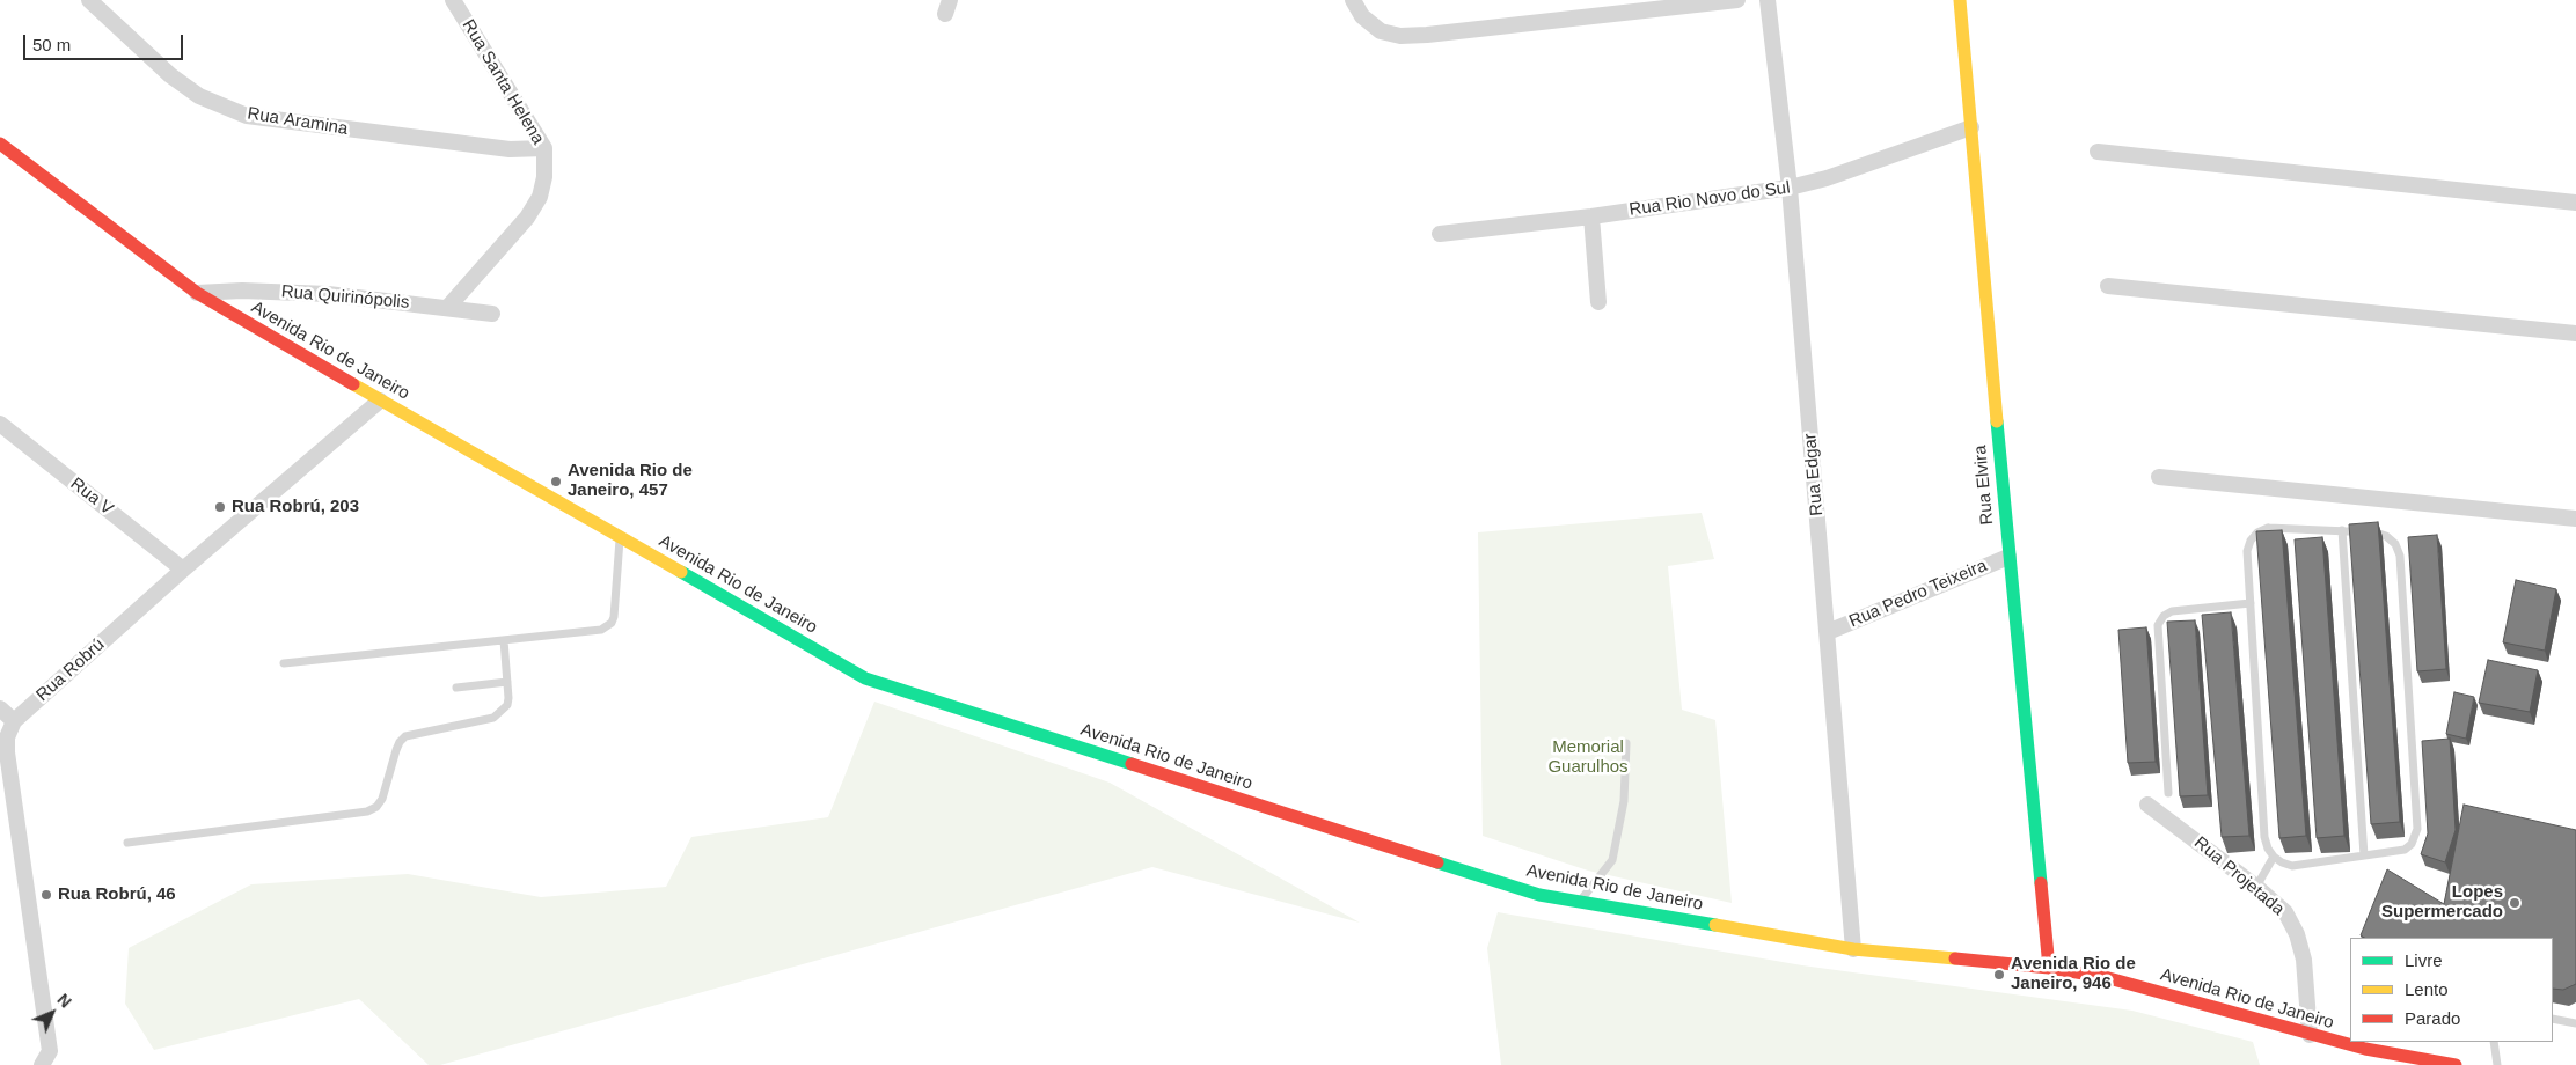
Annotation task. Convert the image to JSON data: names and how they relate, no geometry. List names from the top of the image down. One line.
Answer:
{"streets":{"street":["Rua Santa Helena","Rua Aramina","Rua Rio Novo do Sul","Rua Quirinópolis","Avenida Rio de Janeiro","Rua Edgar","Rua Elvira","Rua V","Rua Pedro Teixeira","Rua Robrú","Rua Projetada"]},"crossings":[["Rua Santa Helena","Rua Aramina"],["Rua Santa Helena","Rua Quirinópolis"],["Rua Rio Novo do Sul","Rua Edgar"],["Rua Rio Novo do Sul","Rua Elvira"],["Rua Quirinópolis","Avenida Rio de Janeiro"],["Avenida Rio de Janeiro","Rua Edgar"],["Avenida Rio de Janeiro","Rua Elvira"],["Avenida Rio de Janeiro","Rua Robrú"],["Avenida Rio de Janeiro","Rua Projetada"],["Rua Edgar","Rua Pedro Teixeira"],["Rua Elvira","Rua Pedro Teixeira"],["Rua V","Rua Robrú"]],"parks":["Memorial Guarulhos"],"places":["Avenida Rio de Janeiro, 457","Rua Robrú, 203","Rua Robrú, 46","Lopes Supermercado","Avenida Rio de Janeiro, 946"],"legend":["Livre","Lento","Parado"],"scale_bar":"50 m","north":"top right"}
